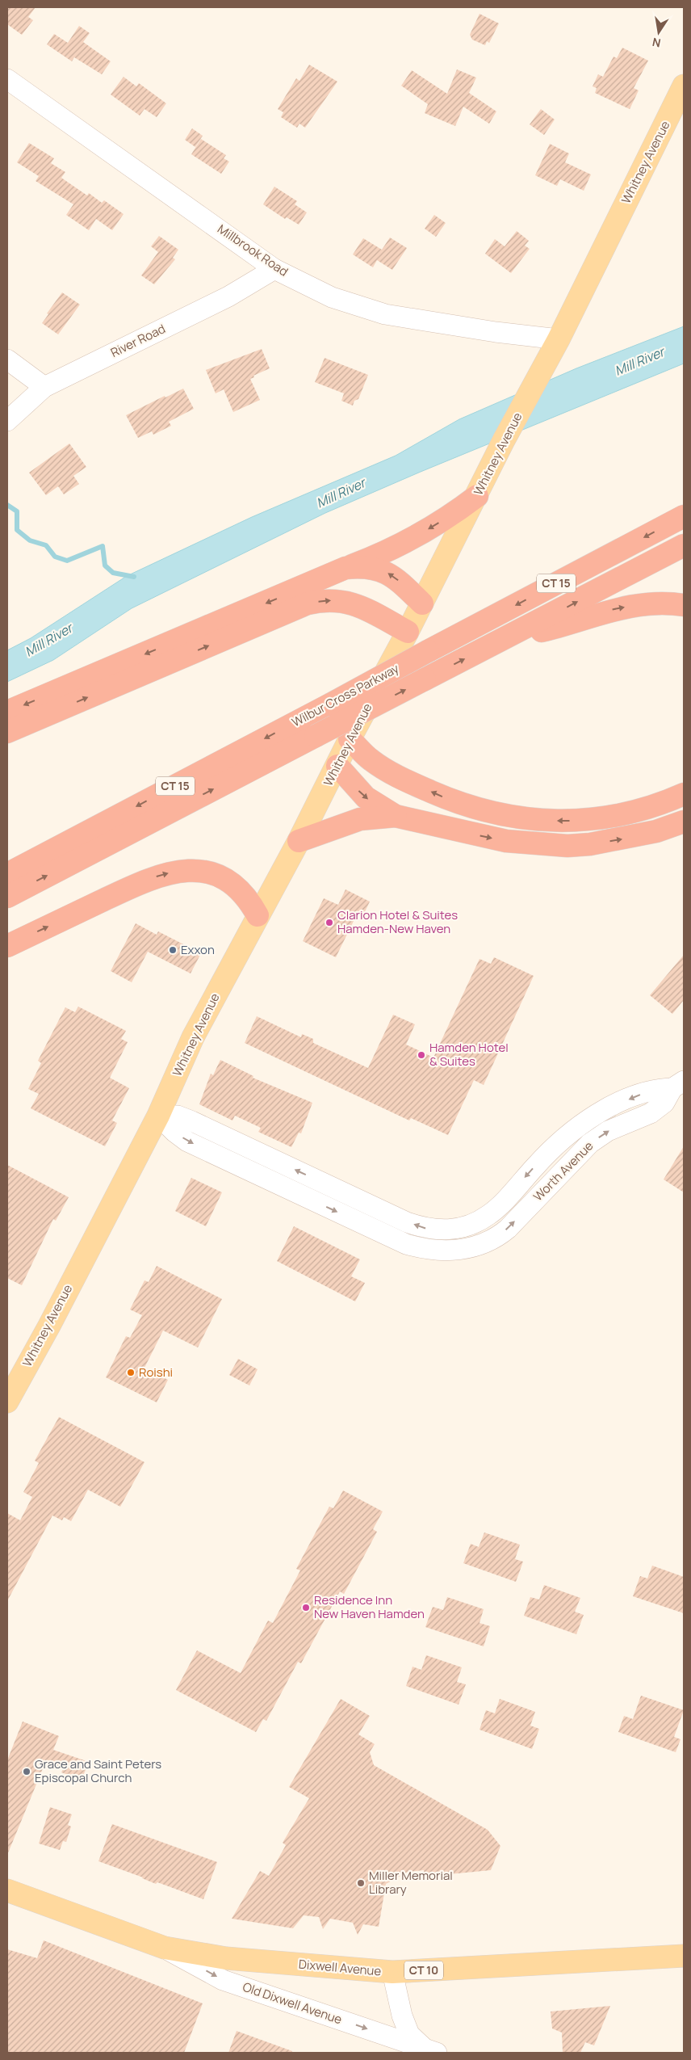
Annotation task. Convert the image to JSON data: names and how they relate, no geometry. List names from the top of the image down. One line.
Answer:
{"streets":{"highway":["CT 15","Wilbur Cross Parkway"],"main road":["Whitney Avenue","Dixwell Avenue","CT 10"],"street":["Millbrook Road","River Road","Worth Avenue","Old Dixwell Avenue"]},"crossings":[["Whitney Avenue","Millbrook Road"],["Whitney Avenue","Worth Avenue"],["Millbrook Road","River Road"],["Dixwell Avenue","Old Dixwell Avenue"]],"one_way":["Old Dixwell Avenue"],"water":["Mill River"],"places":["Clarion Hotel & Suites Hamden-New Haven","Exxon","Hamden Hotel & Suites","Roishi","Residence Inn New Haven Hamden","Grace and Saint Peters Episcopal Church","Miller Memorial Library"],"north":"bottom"}
